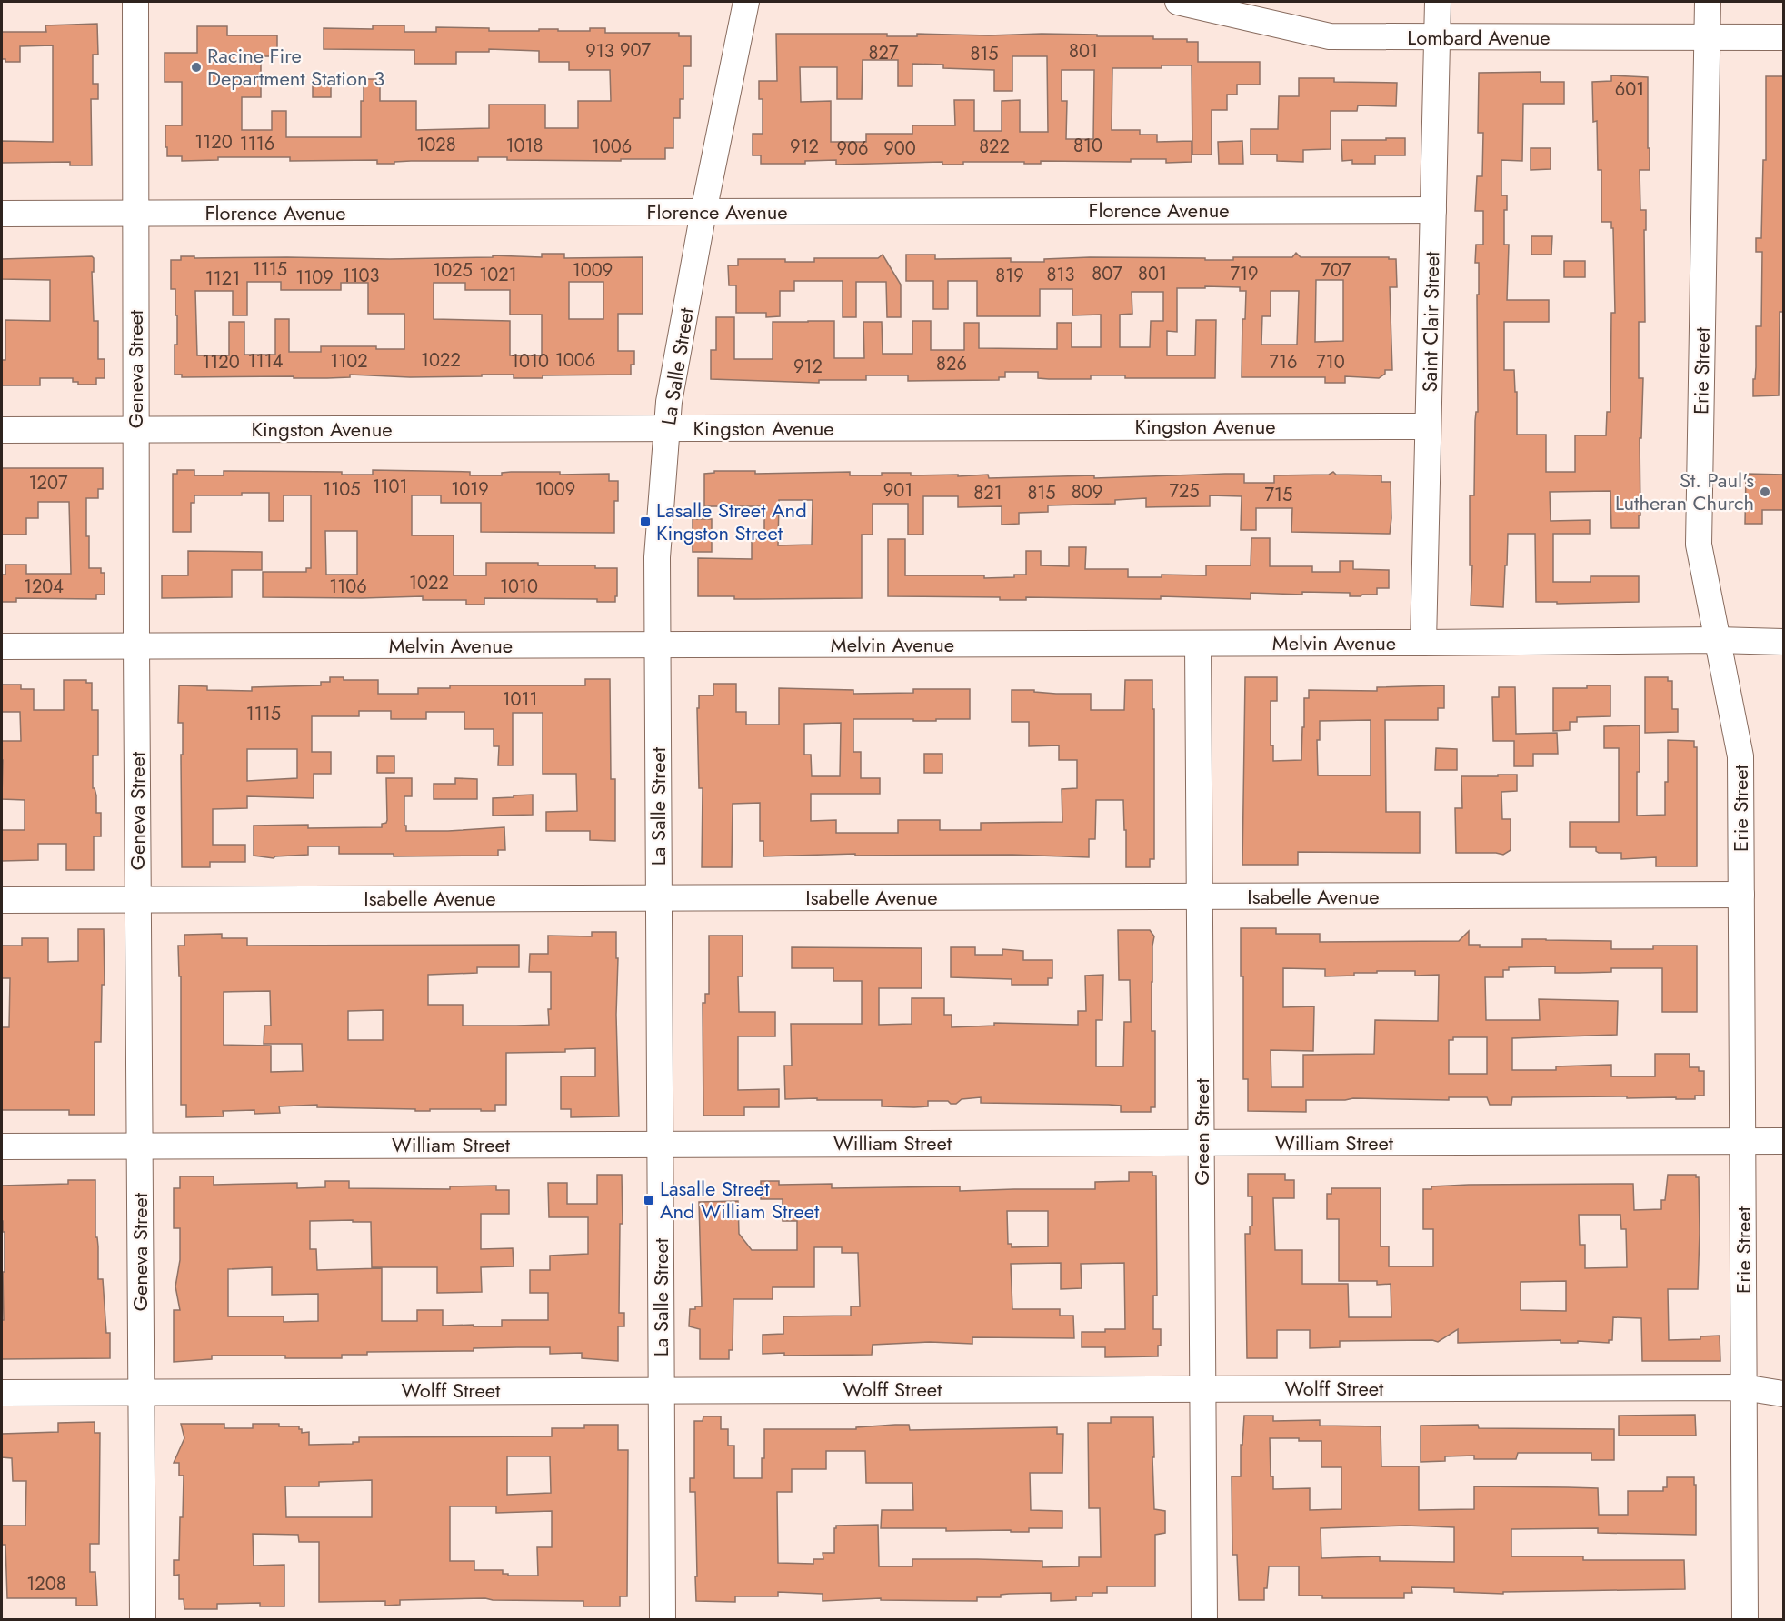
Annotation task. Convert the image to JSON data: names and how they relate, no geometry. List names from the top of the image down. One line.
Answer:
{"streets":{"street":["Lombard Avenue","Florence Avenue","Saint Clair Street","La Salle Street","Geneva Street","Erie Street","Kingston Avenue","Melvin Avenue","Isabelle Avenue","Green Street","William Street","Wolff Street"]},"crossings":[["Lombard Avenue","Saint Clair Street"],["Lombard Avenue","Erie Street"],["Florence Avenue","Saint Clair Street"],["Florence Avenue","La Salle Street"],["Florence Avenue","Geneva Street"],["Saint Clair Street","Kingston Avenue"],["Saint Clair Street","Melvin Avenue"],["La Salle Street","Kingston Avenue"],["La Salle Street","Melvin Avenue"],["La Salle Street","Isabelle Avenue"],["La Salle Street","William Street"],["La Salle Street","Wolff Street"],["Geneva Street","Kingston Avenue"],["Geneva Street","Melvin Avenue"],["Geneva Street","Isabelle Avenue"],["Geneva Street","William Street"],["Geneva Street","Wolff Street"],["Erie Street","Melvin Avenue"],["Erie Street","Isabelle Avenue"],["Erie Street","William Street"],["Erie Street","Wolff Street"],["Melvin Avenue","Green Street"],["Isabelle Avenue","Green Street"],["Green Street","William Street"],["Green Street","Wolff Street"]],"places":{"other":["Racine Fire Department Station 3","St. Paul's Lutheran Church"],"transit":["Lasalle Street And Kingston Street","Lasalle Street And William Street"]},"house_numbers":["907","913","801","827","815","601","1120","1116","1028","1018","810","1006","912","822","906","900","1115","1025","1009","707","807","801","719","1021","813","1103","819","1109","1121","1022","1006","1114","1102","1010","1120","716","710","826","912","1207","1101","1105","1019","1009","901","725","809","821","815","715","1022","1204","1106","1010","1011","1115","1208"]}
